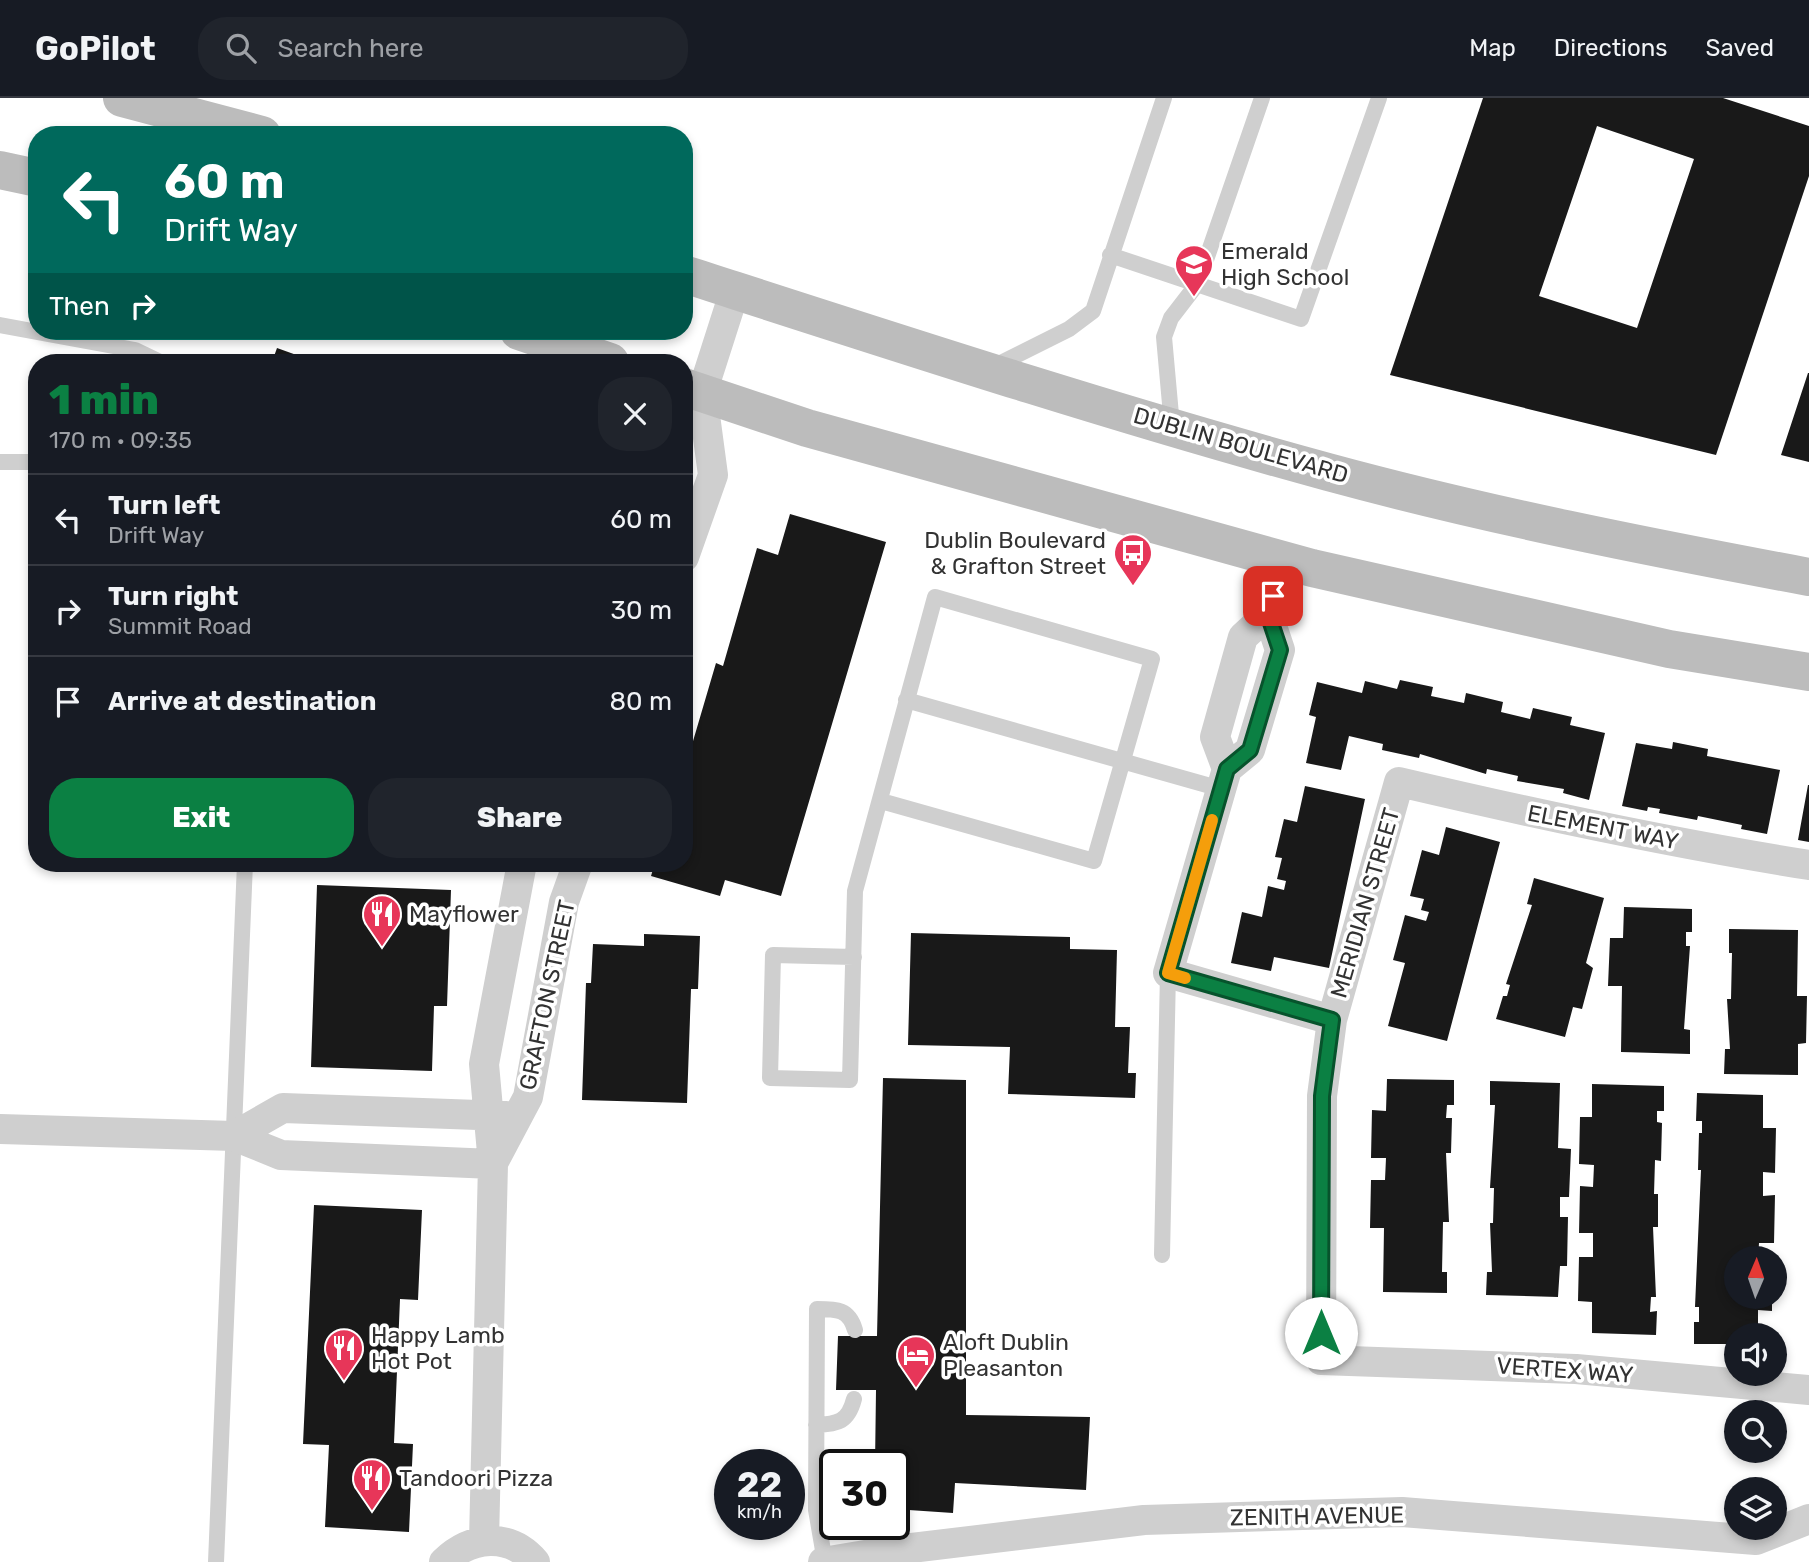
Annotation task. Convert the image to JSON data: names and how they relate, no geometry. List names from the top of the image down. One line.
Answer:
{"streets":{"main road":["DUBLIN BOULEVARD"],"street":["ELEMENT WAY","MERIDIAN STREET","GRAFTON STREET","VERTEX WAY","ZENITH AVENUE"]},"crossings":[["ELEMENT WAY","MERIDIAN STREET"],["MERIDIAN STREET","VERTEX WAY"]],"places":{"school or university":["Emerald High School"],"bus stop":["Dublin Boulevard & Grafton Street"],"restaurant":["Mayflower","Happy Lamb Hot Pot","Tandoori Pizza"],"hotel":["Aloft Dublin Pleasanton"]},"north":"top","page":{"header":"GoPilot","search":"Search here","nav":["Map","Directions","Saved"],"turn":["60 m","Drift Way"],"then":"Then","heading":["1 min","170 m · 09:35"],"list":[{"name":"Turn left","note":"Drift Way","value":"60 m"},{"name":"Turn right","note":"Summit Road","value":"30 m"},{"name":"Arrive at destination","value":"80 m"}],"buttons":["Exit","Share"],"speed":"22 km/h","limit":"30"}}
